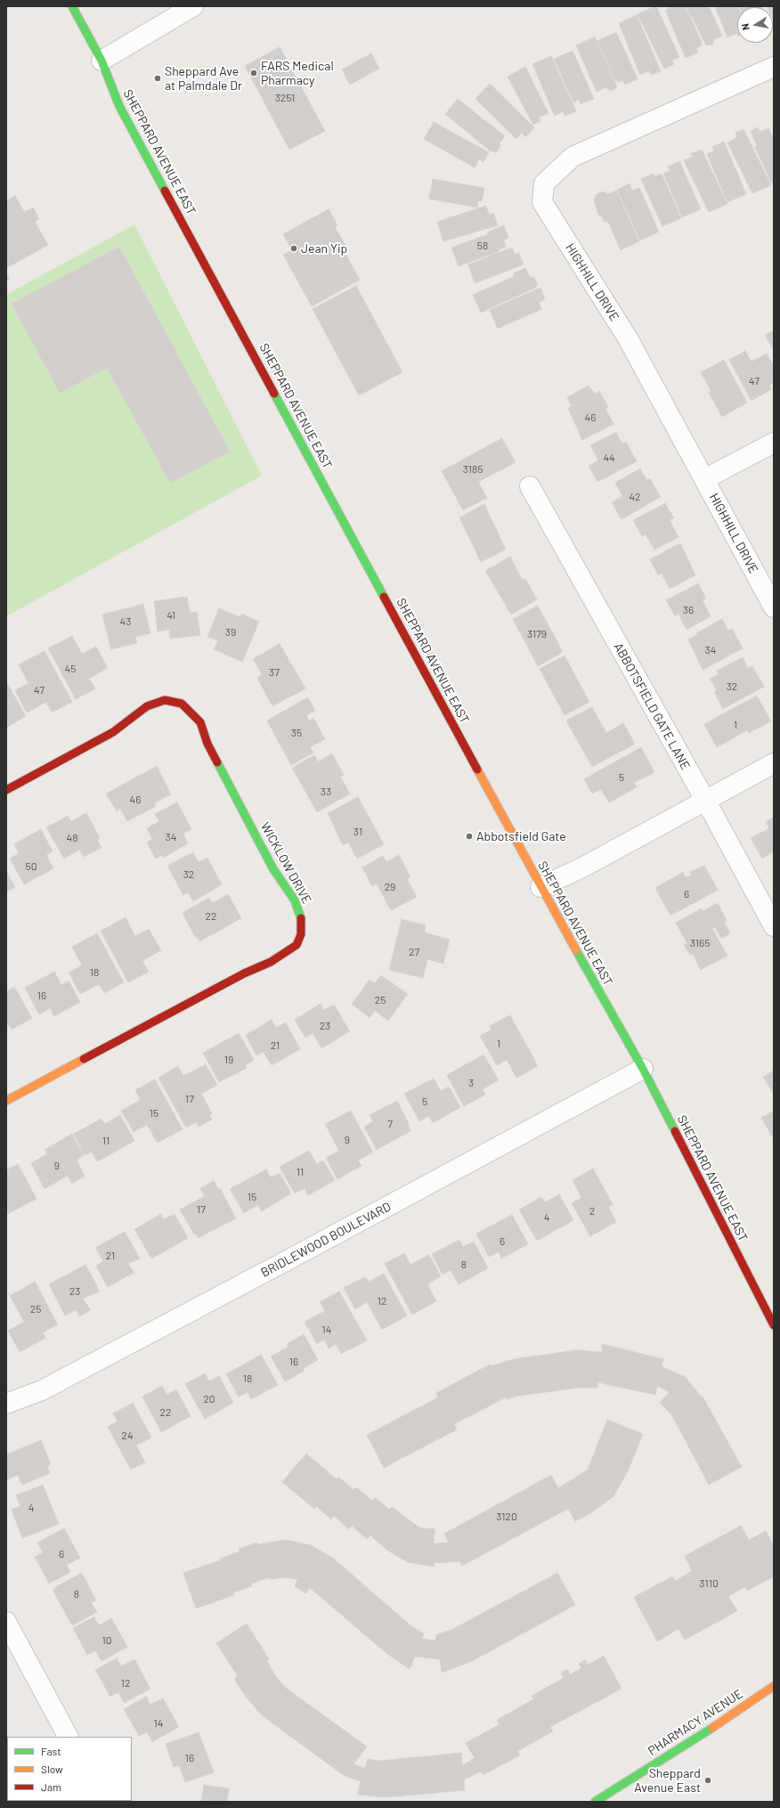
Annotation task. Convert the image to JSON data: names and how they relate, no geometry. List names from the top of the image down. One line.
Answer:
{"streets":{"main road":["SHEPPARD AVENUE EAST","WICKLOW DRIVE","PHARMACY AVENUE"],"street":["HIGHHILL DRIVE","ABBOTSFIELD GATE LANE","BRIDLEWOOD BOULEVARD"]},"crossings":[["SHEPPARD AVENUE EAST","BRIDLEWOOD BOULEVARD"]],"places":["FARS Medical Pharmacy","Sheppard Ave at Palmdale Dr","Jean Yip","Abbotsfield Gate","Sheppard Avenue East"],"house_numbers":["3251","58","47","46","44","3185","42","36","41","43","39","3179","34","45","37","32","47","1","35","5","33","46","31","34","48","50","32","29","6","22","3165","27","18","16","25","23","1","21","19","3","17","5","15","7","9","11","9","11","15","17","2","4","6","21","8","23","12","25","14","16","18","20","22","24","4","3120","6","3110","8","10","12","14","16"],"legend":["Fast","Slow","Jam"],"north":"left"}
